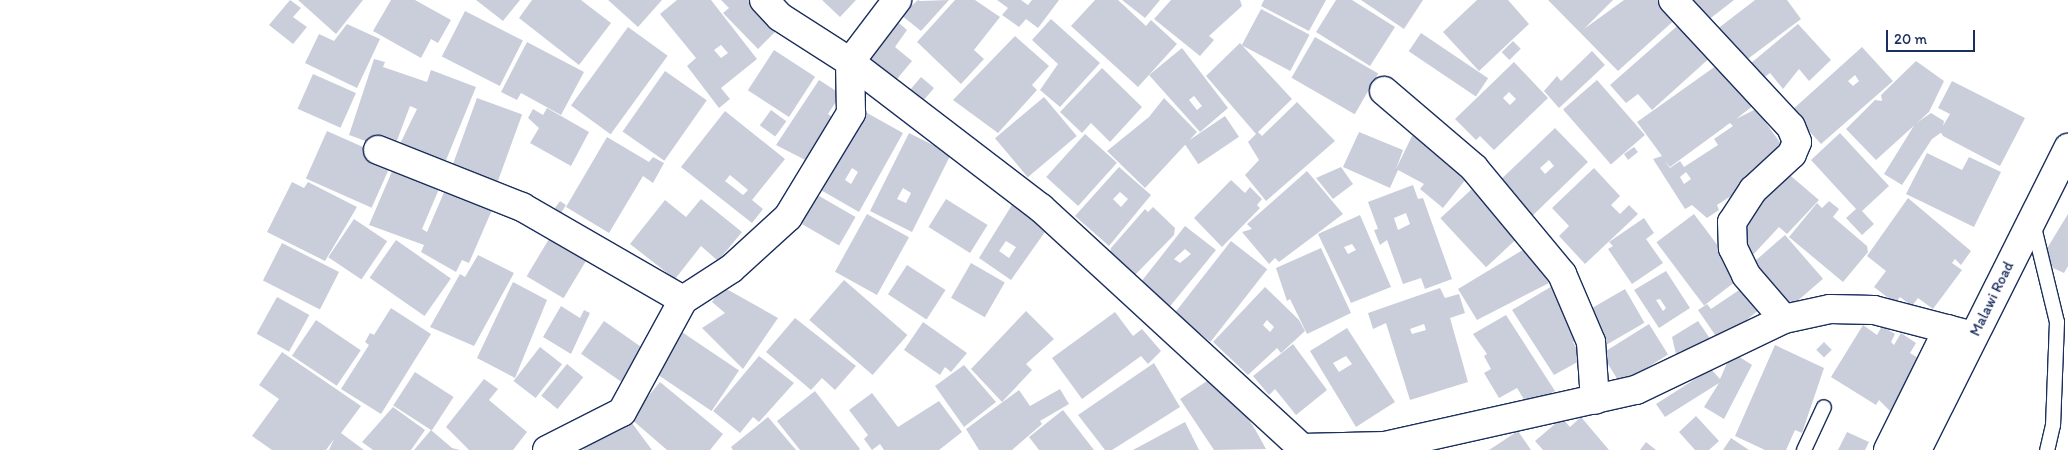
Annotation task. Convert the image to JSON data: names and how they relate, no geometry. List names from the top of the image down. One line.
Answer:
{"streets":{"street":["Malawi Road"]},"scale_bar":"20 m"}
